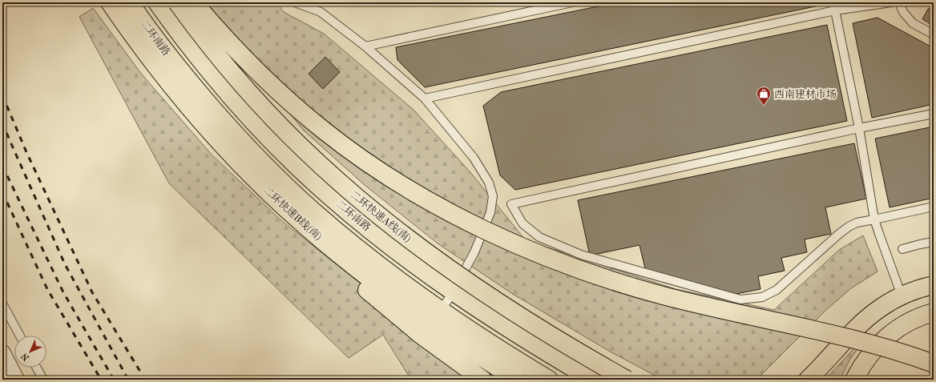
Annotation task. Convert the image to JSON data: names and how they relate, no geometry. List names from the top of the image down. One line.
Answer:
{"streets":{"main road":["二环南路","二环快速B线(南)","二环快速A线(南)"]},"places":{"shop":["西南建材市场"]},"north":"bottom left"}
